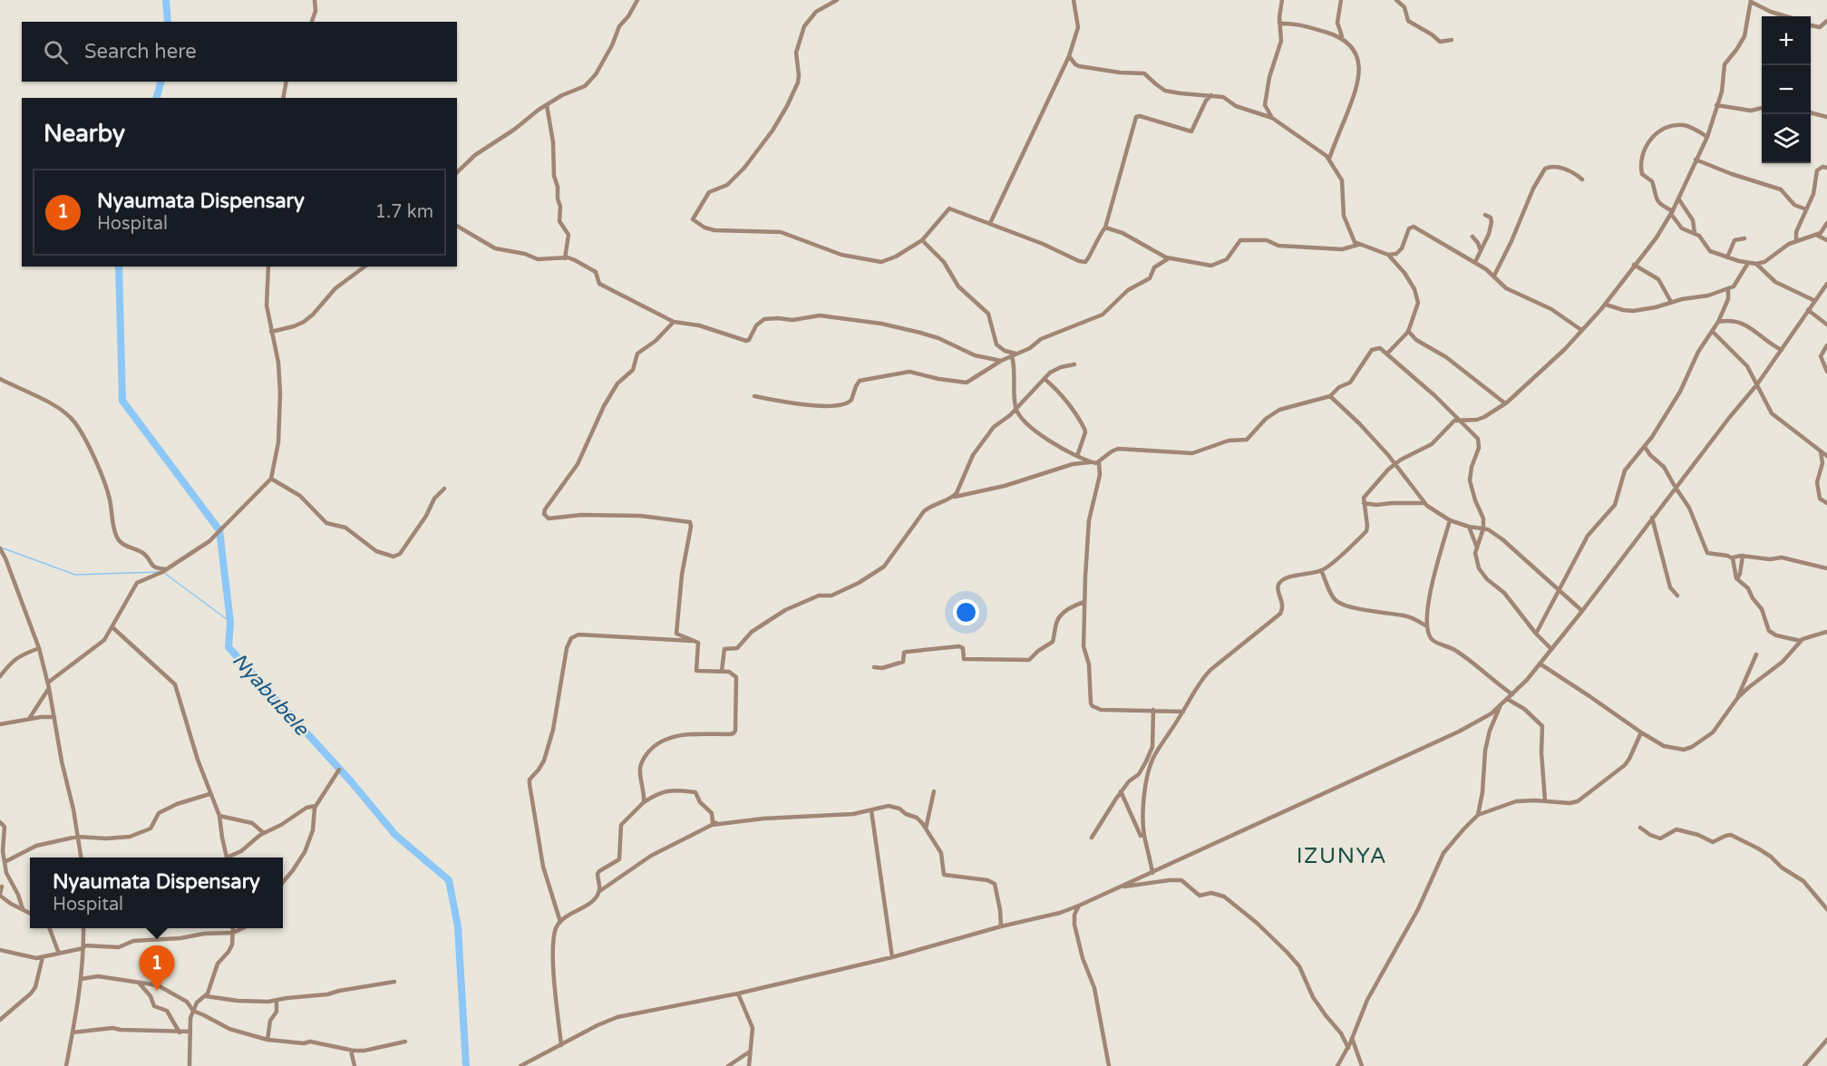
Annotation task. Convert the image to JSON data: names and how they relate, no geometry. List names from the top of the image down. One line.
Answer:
{"districts":["IZUNYA"],"water":["Nyabubele"],"page":{"map_buttons":["+","−"],"search":"Search here","heading":"Nearby","list":[{"mark":"1","name":"Nyaumata Dispensary","note":"Hospital","value":"1.7 km"}],"popup":["Nyaumata Dispensary","Hospital"],"pins":"1"}}
